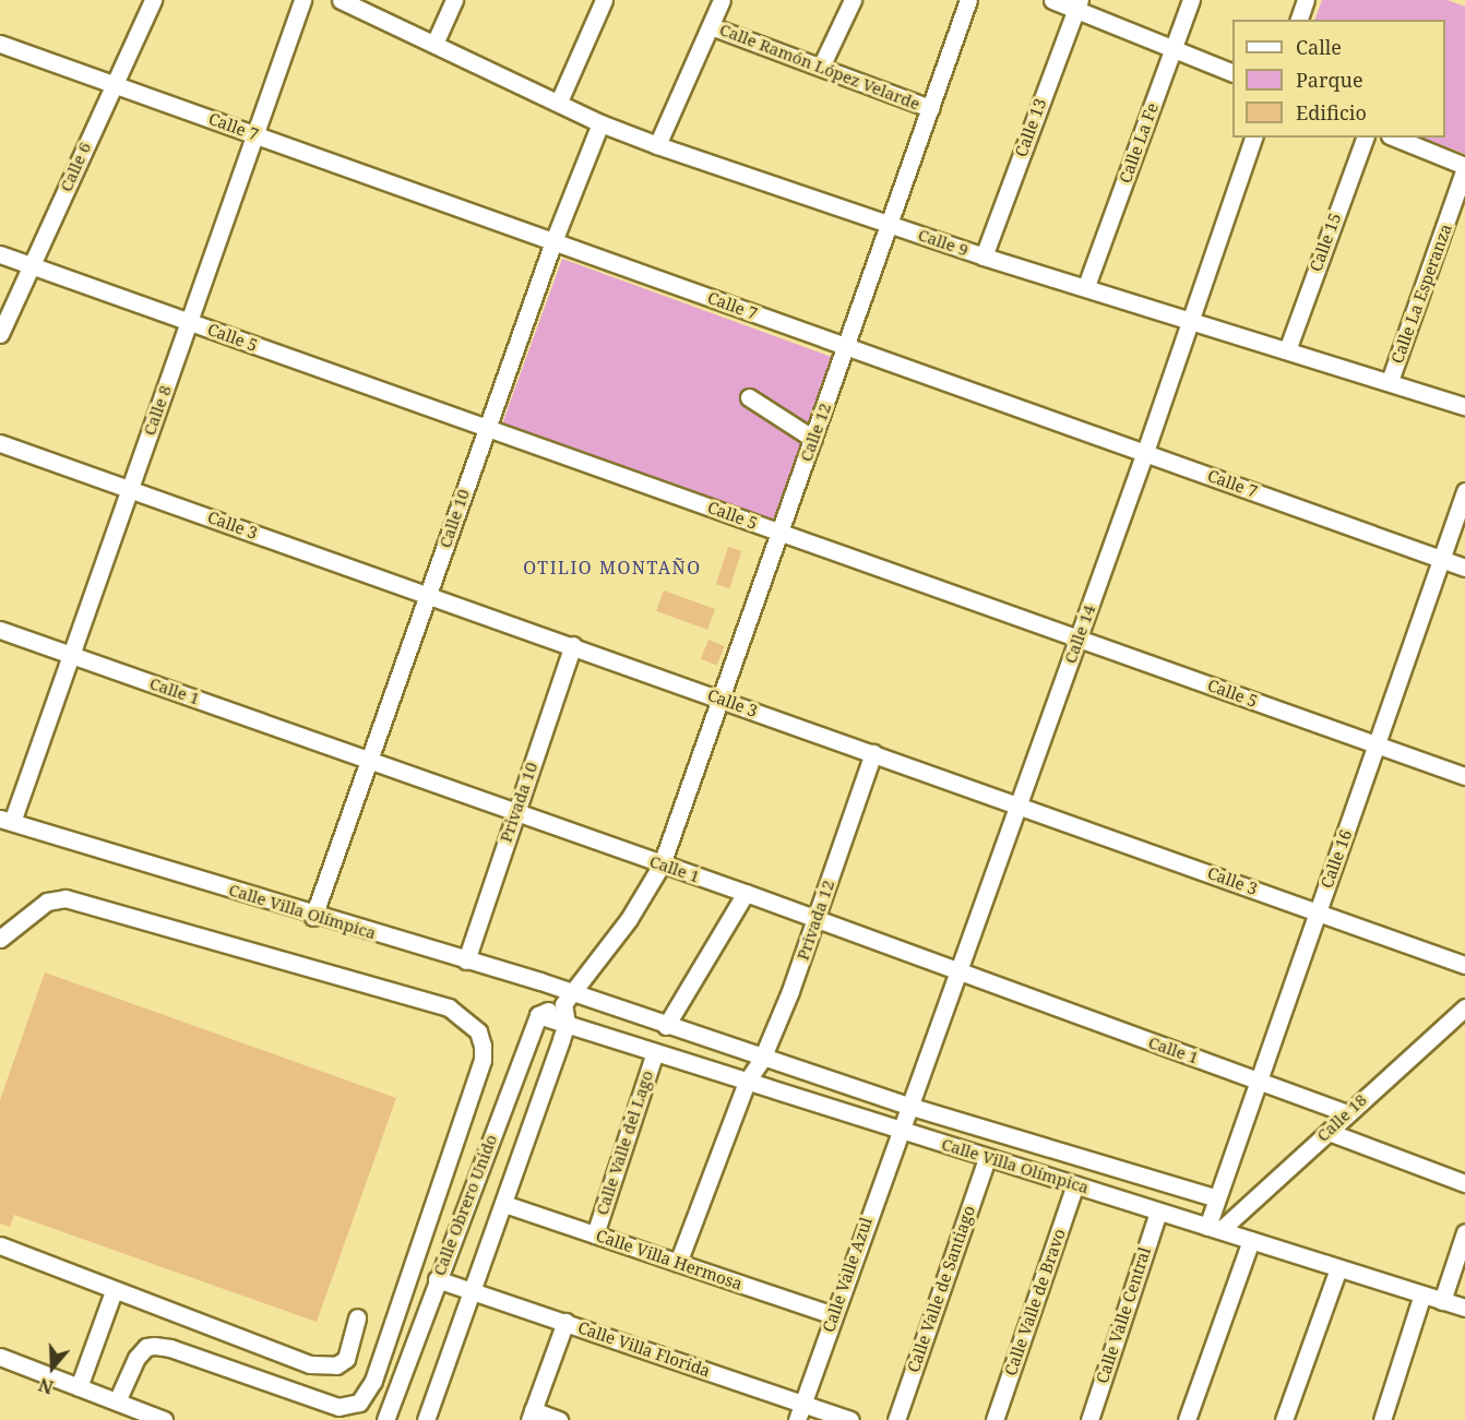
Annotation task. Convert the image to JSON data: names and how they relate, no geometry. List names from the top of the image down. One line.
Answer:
{"streets":{"street":["Calle Ramón López Velarde","Calle 7","Calle 13","Calle La Fe","Calle 6","Calle 9","Calle 15","Calle La Esperanza","Calle 5","Calle 8","Calle 12","Calle 10","Calle 3","Calle 14","Calle 1","Privada 10","Calle 16","Calle Villa Olímpica","Privada 12","Calle 18","Calle Valle del Lago","Calle Obrero Unido","Calle Villa Hermosa","Calle Valle Azul","Calle Valle de Santiago","Calle Valle de Bravo","Calle Valle Central","Calle Villa Florida"]},"crossings":[["Calle Ramón López Velarde","Calle 12"],["Calle 7","Calle 6"],["Calle 7","Calle 8"],["Calle 7","Calle 12"],["Calle 7","Calle 10"],["Calle 7","Calle 14"],["Calle 7","Calle 16"],["Calle 13","Calle 9"],["Calle La Fe","Calle 9"],["Calle 6","Calle 5"],["Calle 9","Calle 15"],["Calle 9","Calle La Esperanza"],["Calle 9","Calle 12"],["Calle 9","Calle 10"],["Calle 9","Calle 14"],["Calle 5","Calle 8"],["Calle 5","Calle 12"],["Calle 5","Calle 10"],["Calle 5","Calle 14"],["Calle 5","Calle 16"],["Calle 8","Calle 3"],["Calle 8","Calle 1"],["Calle 8","Calle Villa Olímpica"],["Calle 12","Calle 3"],["Calle 12","Calle 1"],["Calle 10","Calle 3"],["Calle 10","Calle 1"],["Calle 10","Calle Villa Olímpica"],["Calle 3","Calle 14"],["Calle 3","Privada 10"],["Calle 3","Calle 16"],["Calle 3","Privada 12"],["Calle 14","Calle 1"],["Calle 14","Calle Villa Olímpica"],["Calle 14","Calle Valle Azul"],["Calle 1","Privada 10"],["Calle 1","Calle 16"],["Calle 1","Privada 12"],["Calle 1","Calle 18"],["Privada 10","Calle Villa Olímpica"],["Calle 16","Calle Villa Olímpica"],["Calle 16","Calle 18"],["Calle Villa Olímpica","Privada 12"],["Calle Villa Olímpica","Calle 18"],["Calle Villa Olímpica","Calle Valle del Lago"],["Calle Villa Olímpica","Calle Obrero Unido"],["Calle Villa Olímpica","Calle Valle Azul"],["Calle Villa Olímpica","Calle Valle de Santiago"],["Calle Villa Olímpica","Calle Valle de Bravo"],["Calle Villa Olímpica","Calle Valle Central"],["Privada 12","Calle Villa Hermosa"],["Calle Valle del Lago","Calle Villa Hermosa"],["Calle Obrero Unido","Calle Villa Hermosa"],["Calle Obrero Unido","Calle Villa Florida"],["Calle Villa Hermosa","Calle Valle Azul"],["Calle Valle Azul","Calle Villa Florida"]],"districts":["OTILIO MONTAÑO"],"legend":["Calle","Parque","Edificio"],"north":"bottom"}
